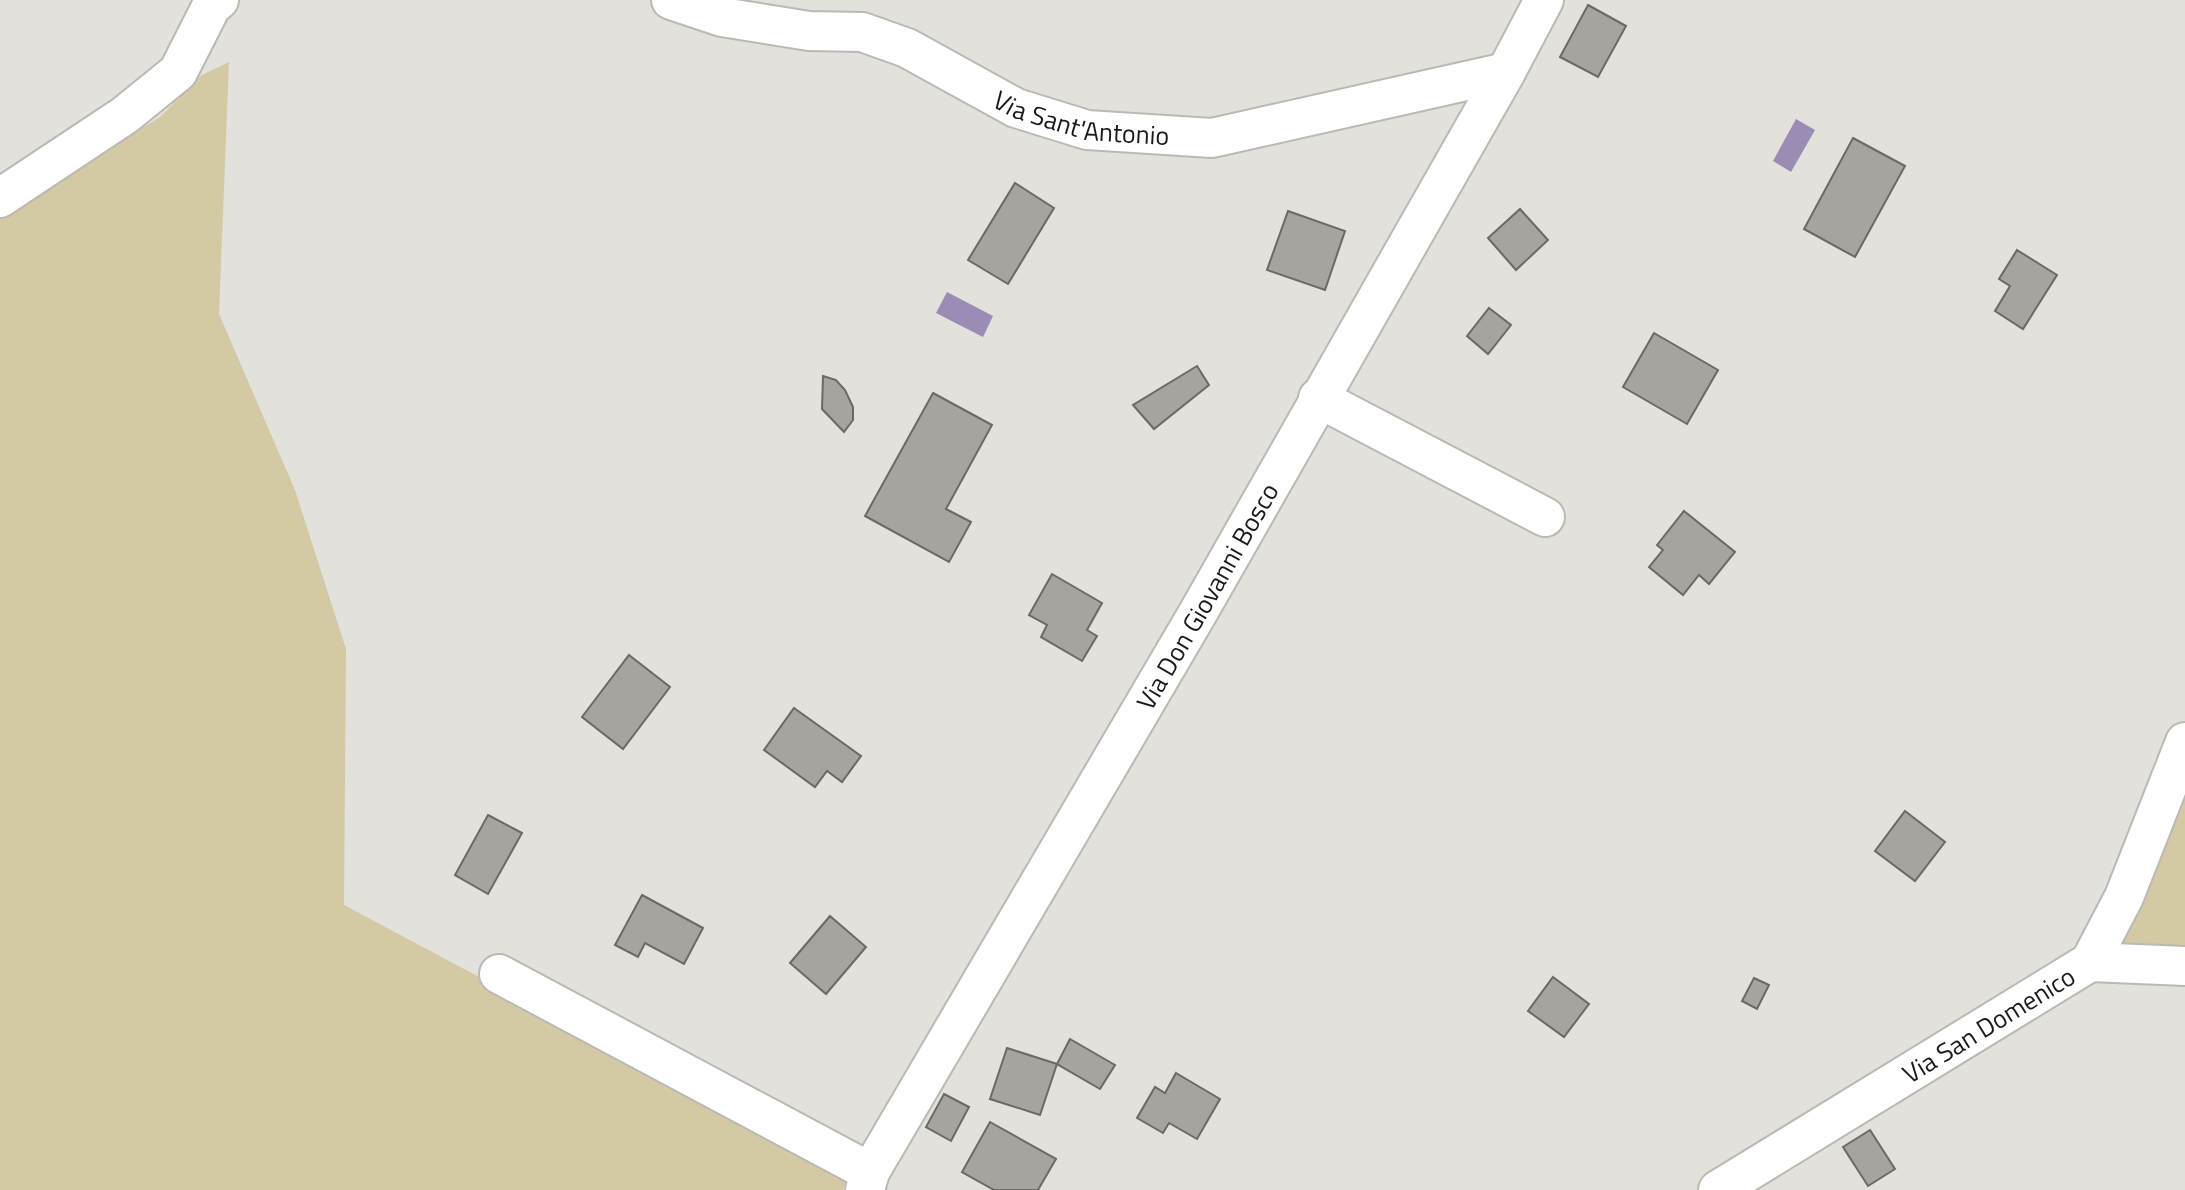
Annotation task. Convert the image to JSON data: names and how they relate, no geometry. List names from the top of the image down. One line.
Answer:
{"streets":{"street":["Via Sant'Antonio","Via Don Giovanni Bosco","Via San Domenico"]},"crossings":[["Via Sant'Antonio","Via Don Giovanni Bosco"]]}
